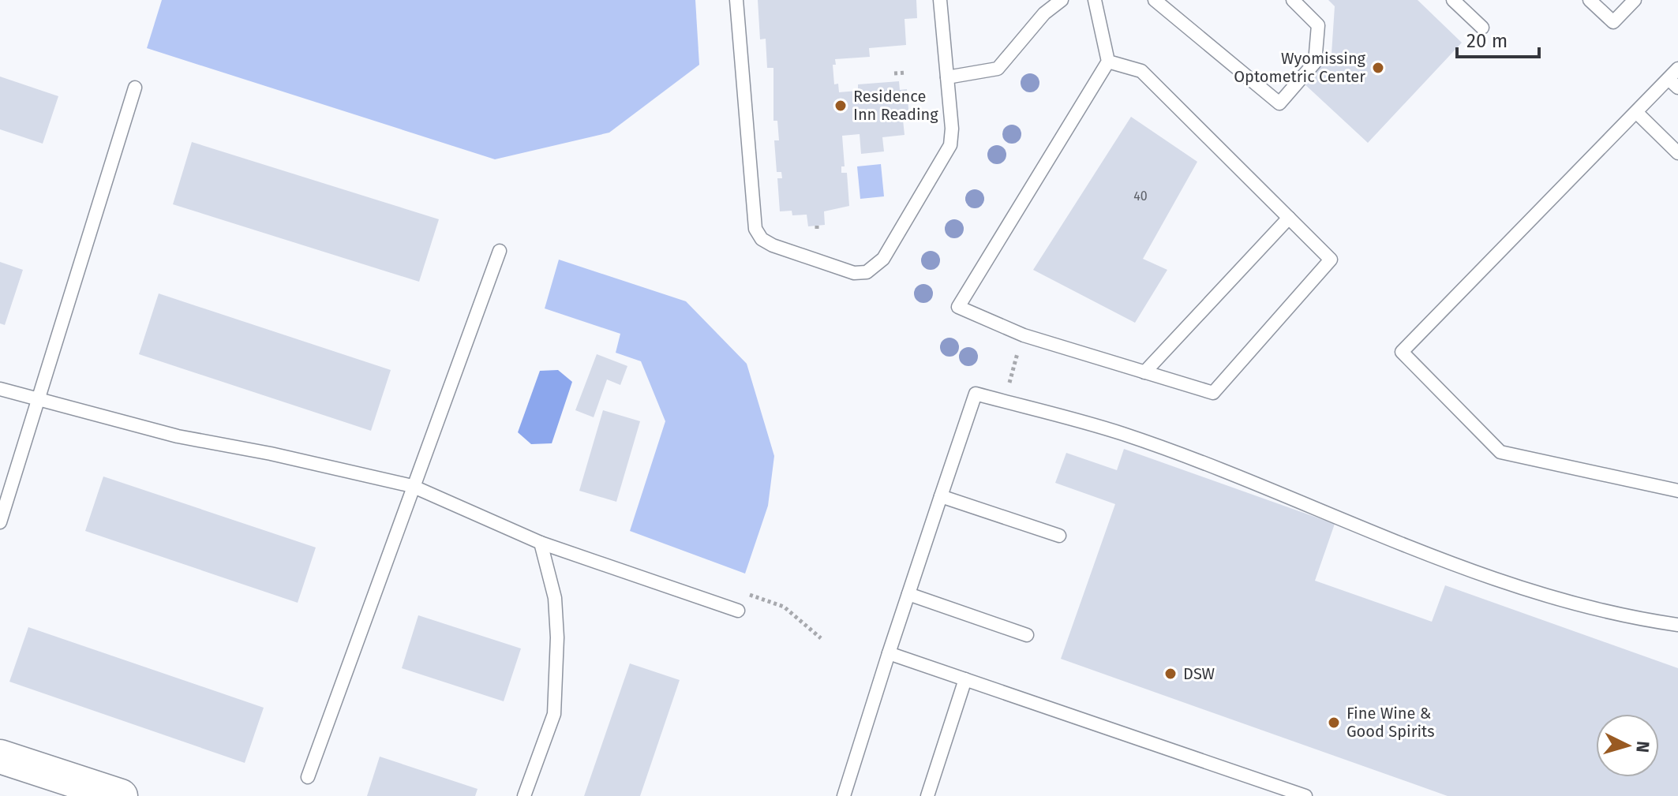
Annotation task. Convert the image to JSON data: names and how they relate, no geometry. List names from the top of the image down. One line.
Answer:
{"places":["Wyomissing Optometric Center","Residence Inn Reading","DSW","Fine Wine & Good Spirits"],"house_numbers":["40"],"scale_bar":"20 m","north":"right"}
